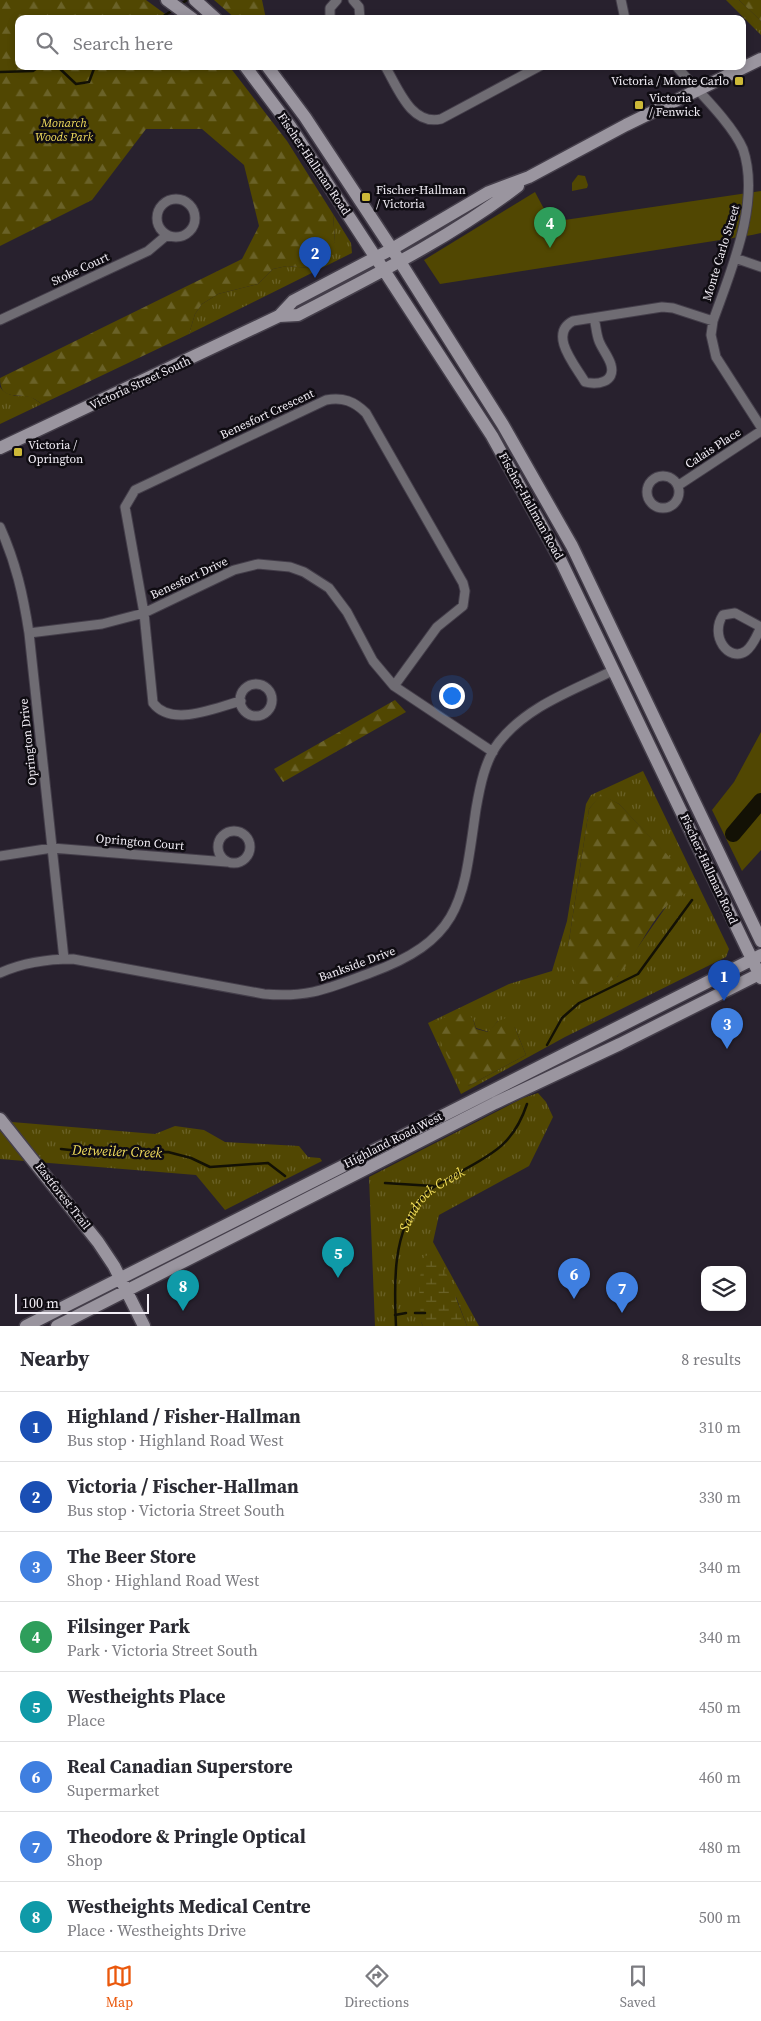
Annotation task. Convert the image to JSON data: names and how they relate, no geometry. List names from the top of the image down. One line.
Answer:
{"streets":{"main road":["Fischer-Hallman Road","Victoria Street South","Highland Road West","Eastforest Trail"],"street":["Monte Carlo Street","Stoke Court","Benesfort Crescent","Calais Place","Benesfort Drive","Oprington Drive","Oprington Court","Bankside Drive"]},"crossings":[["Fischer-Hallman Road","Victoria Street South"],["Fischer-Hallman Road","Bankside Drive"],["Fischer-Hallman Road","Highland Road West"],["Monte Carlo Street","Victoria Street South"],["Monte Carlo Street","Calais Place"],["Benesfort Crescent","Benesfort Drive"],["Benesfort Drive","Oprington Drive"],["Benesfort Drive","Bankside Drive"],["Oprington Drive","Oprington Court"],["Oprington Drive","Bankside Drive"],["Highland Road West","Eastforest Trail"]],"water":["Detweiler Creek","Sandrock Creek"],"parks":["Monarch Woods Park"],"places":{"transit":["Victoria / Monte Carlo","Victoria / Fenwick","Fischer-Hallman / Victoria","Victoria / Oprington"]},"scale_bar":"100 m","page":{"search":"Search here","pins":["4","2","1","3","5","6","8","7"],"scale":"100 m","heading":["Nearby","8 results"],"list":[{"mark":"1","name":"Highland / Fisher-Hallman","note":"Bus stop · Highland Road West","value":"310 m"},{"mark":"2","name":"Victoria / Fischer-Hallman","note":"Bus stop · Victoria Street South","value":"330 m"},{"mark":"3","name":"The Beer Store","note":"Shop · Highland Road West","value":"340 m"},{"mark":"4","name":"Filsinger Park","note":"Park · Victoria Street South","value":"340 m"},{"mark":"5","name":"Westheights Place","note":"Place","value":"450 m"},{"mark":"6","name":"Real Canadian Superstore","note":"Supermarket","value":"460 m"},{"mark":"7","name":"Theodore & Pringle Optical","note":"Shop","value":"480 m"},{"mark":"8","name":"Westheights Medical Centre","note":"Place · Westheights Drive","value":"500 m"}],"nav":["Map","Directions","Saved"]}}
